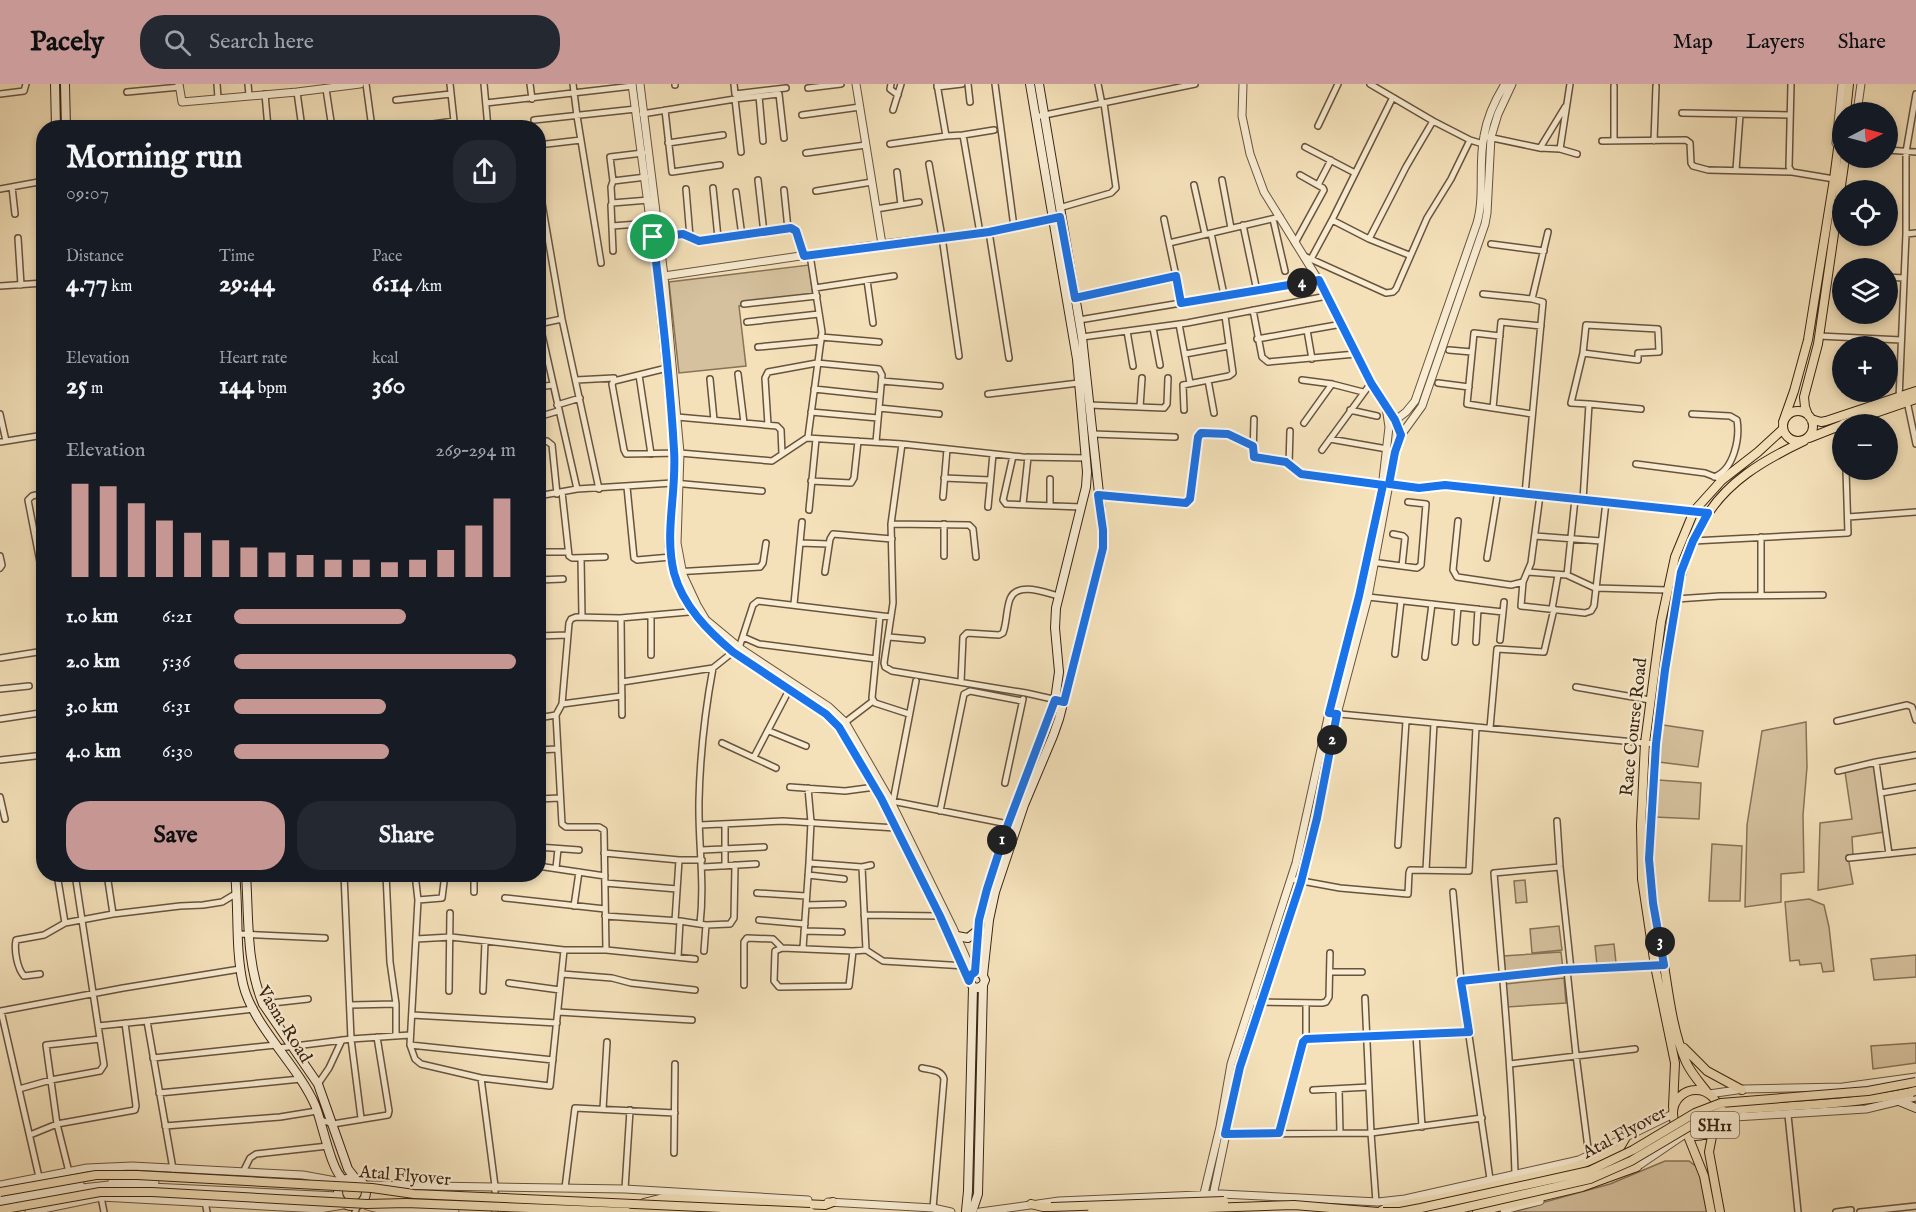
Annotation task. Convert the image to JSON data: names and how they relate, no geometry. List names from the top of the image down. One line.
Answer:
{"streets":{"main road":["Race Course Road","Vasna Road","SH11","Atal Flyover"]},"crossings":[["Race Course Road","SH11"]],"north":"right","page":{"header":"Pacely","search":"Search here","nav":["Map","Layers","Share"],"map_buttons":["+","−"],"heading":["Morning run","09:07"],"stats":[["Distance","4.77 km"],["Time","29:44"],["Pace","6:14 /km"],["Elevation","25 m"],["Heart rate","144 bpm"],["kcal","360"]],"pins":["4","2","1","3"],"chart":["Elevation","269–294 m"],"list":[{"name":"1.0 km","note":"6:21"},{"name":"2.0 km","note":"5:36"},{"name":"3.0 km","note":"6:31"},{"name":"4.0 km","note":"6:30"}],"buttons":["Save","Share"]}}
